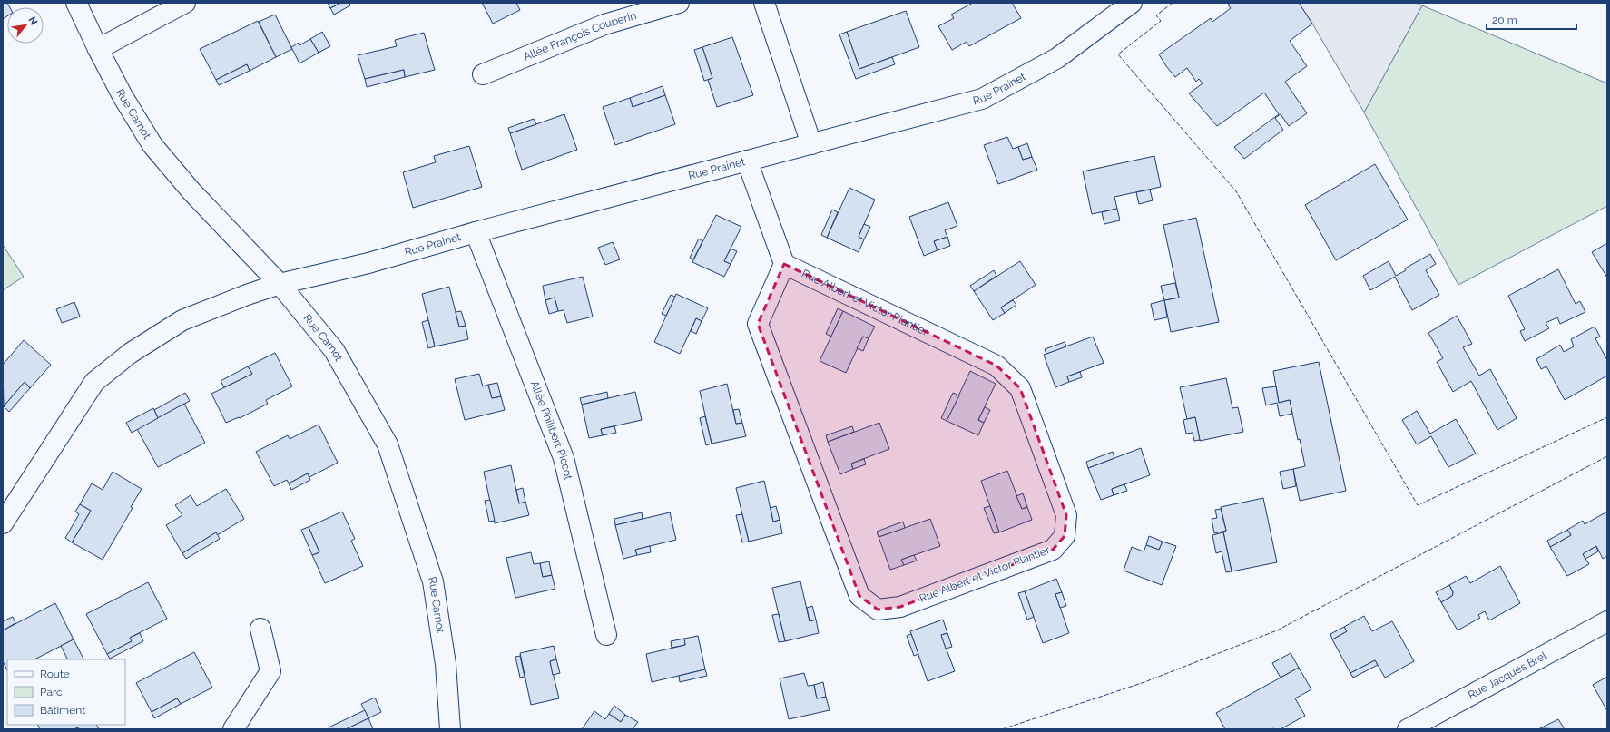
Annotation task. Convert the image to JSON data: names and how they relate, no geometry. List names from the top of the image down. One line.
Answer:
{"streets":{"street":["Allée François Couperin","Rue Prainet","Rue Carnot","Rue Albert et Victor Plantier","Allée Philibert Piccot","Rue Jacques Brel"]},"crossings":[["Rue Prainet","Rue Carnot"],["Rue Prainet","Allée Philibert Piccot"]],"legend":["Route","Parc","Bâtiment"],"scale_bar":"20 m","north":"top right"}
